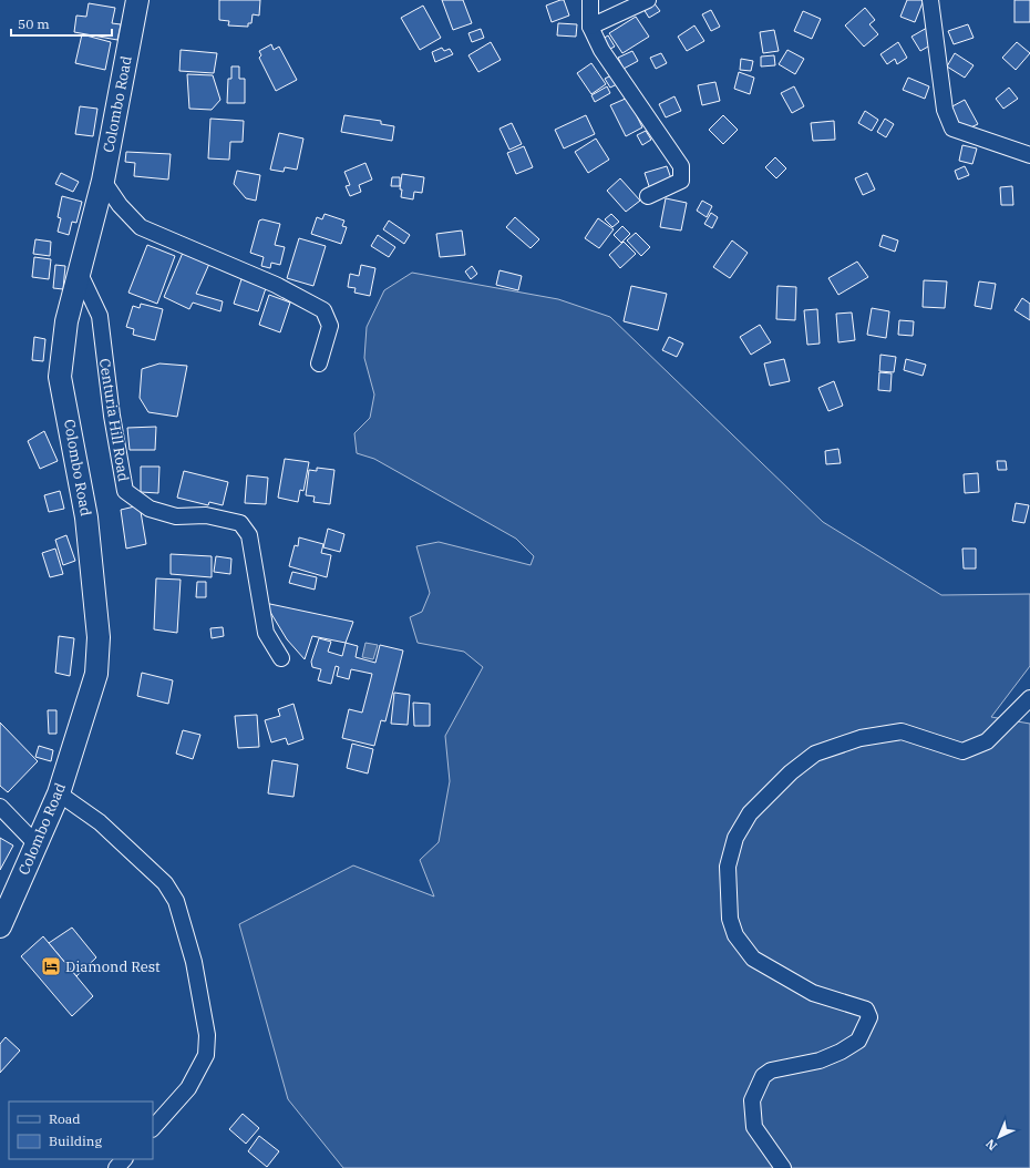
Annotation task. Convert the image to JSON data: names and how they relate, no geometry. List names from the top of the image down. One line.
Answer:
{"streets":{"highway":["Colombo Road"],"street":["Centuria Hill Road"]},"crossings":[["Colombo Road","Centuria Hill Road"]],"places":{"hotel":["Diamond Rest"]},"legend":["Road","Building"],"scale_bar":"50 m","north":"bottom left"}
